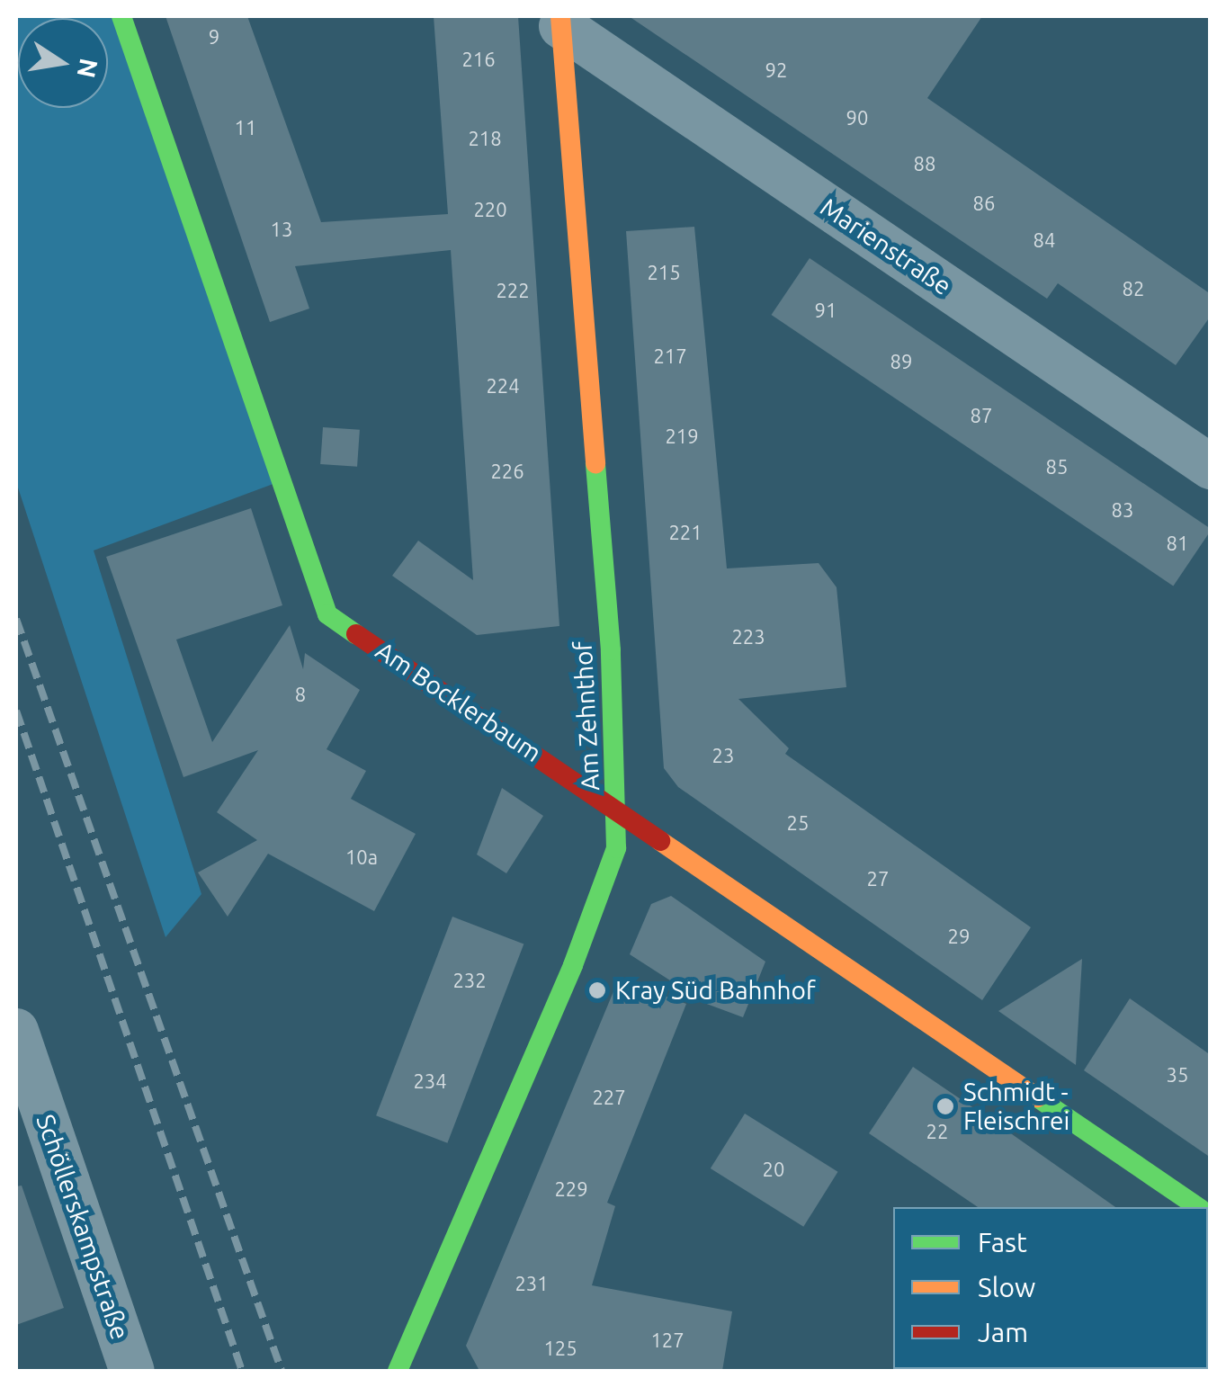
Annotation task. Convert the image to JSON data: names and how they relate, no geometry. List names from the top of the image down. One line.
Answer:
{"streets":{"street":["Marienstraße","Am Bocklerbaum","Am Zehnthof","Schöllerskampstraße"]},"crossings":[["Marienstraße","Am Zehnthof"],["Am Bocklerbaum","Am Zehnthof"]],"places":["Kray Süd Bahnhof","Schmidt - Fleischrei"],"house_numbers":["9","216","92","90","11","218","88","86","220","13","84","215","82","222","91","217","89","224","87","219","85","226","83","221","81","223","8","23","25","10a","27","29","232","35","234","227","22","20","229","231","127","125"],"legend":["Fast","Slow","Jam"],"north":"right"}
